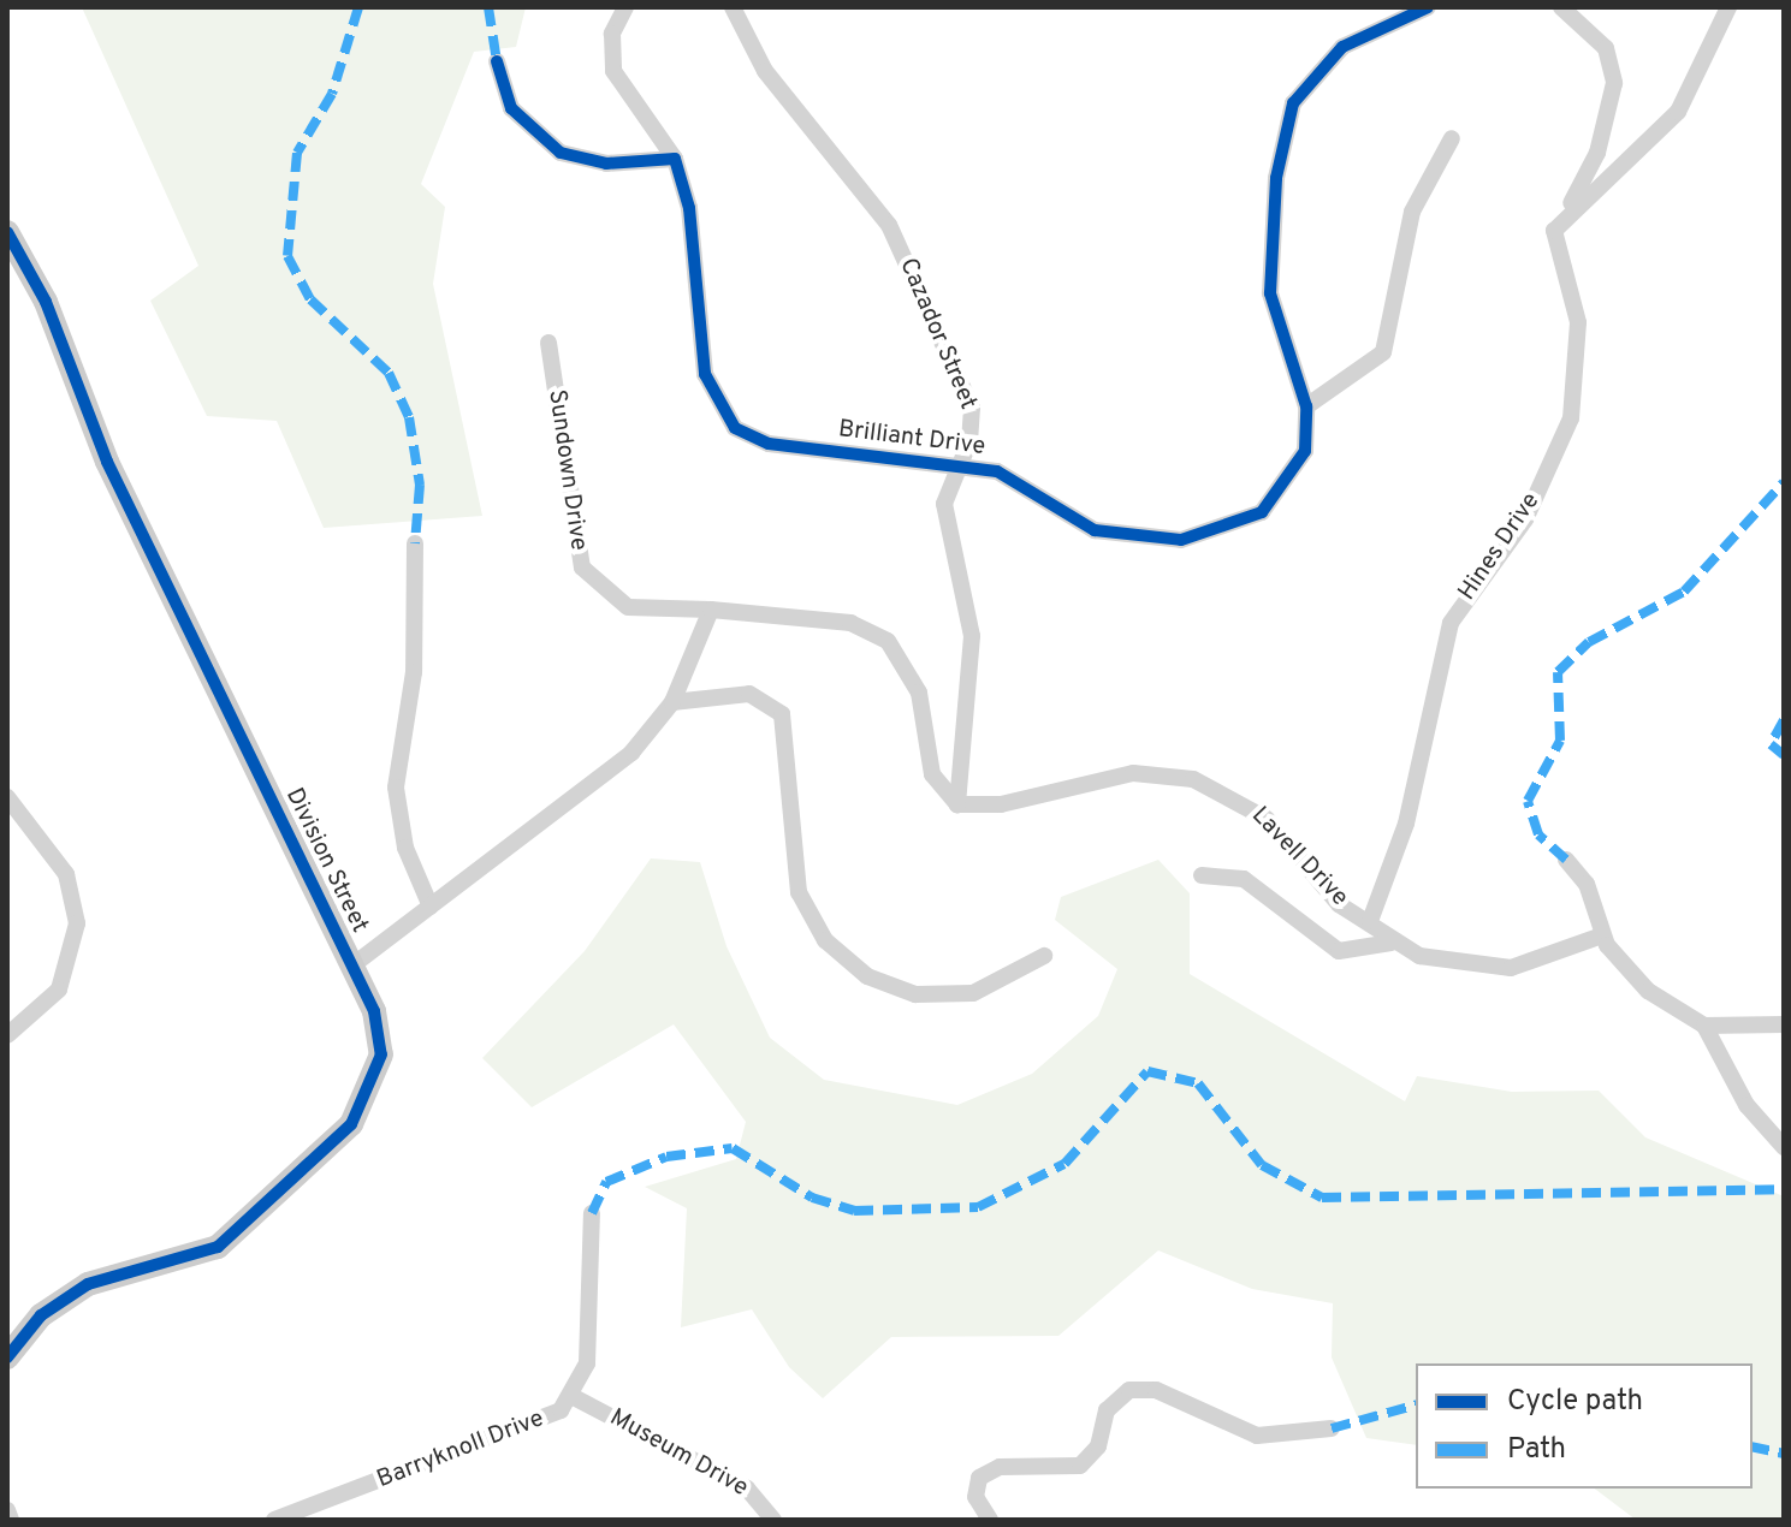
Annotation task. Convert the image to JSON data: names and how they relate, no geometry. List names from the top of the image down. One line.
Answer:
{"streets":{"street":["Cazador Street","Brilliant Drive","Sundown Drive","Hines Drive","Lavell Drive","Division Street","Barryknoll Drive","Museum Drive"]},"crossings":[["Cazador Street","Brilliant Drive"],["Cazador Street","Lavell Drive"],["Hines Drive","Lavell Drive"],["Barryknoll Drive","Museum Drive"]],"legend":["Cycle path","Path"]}
